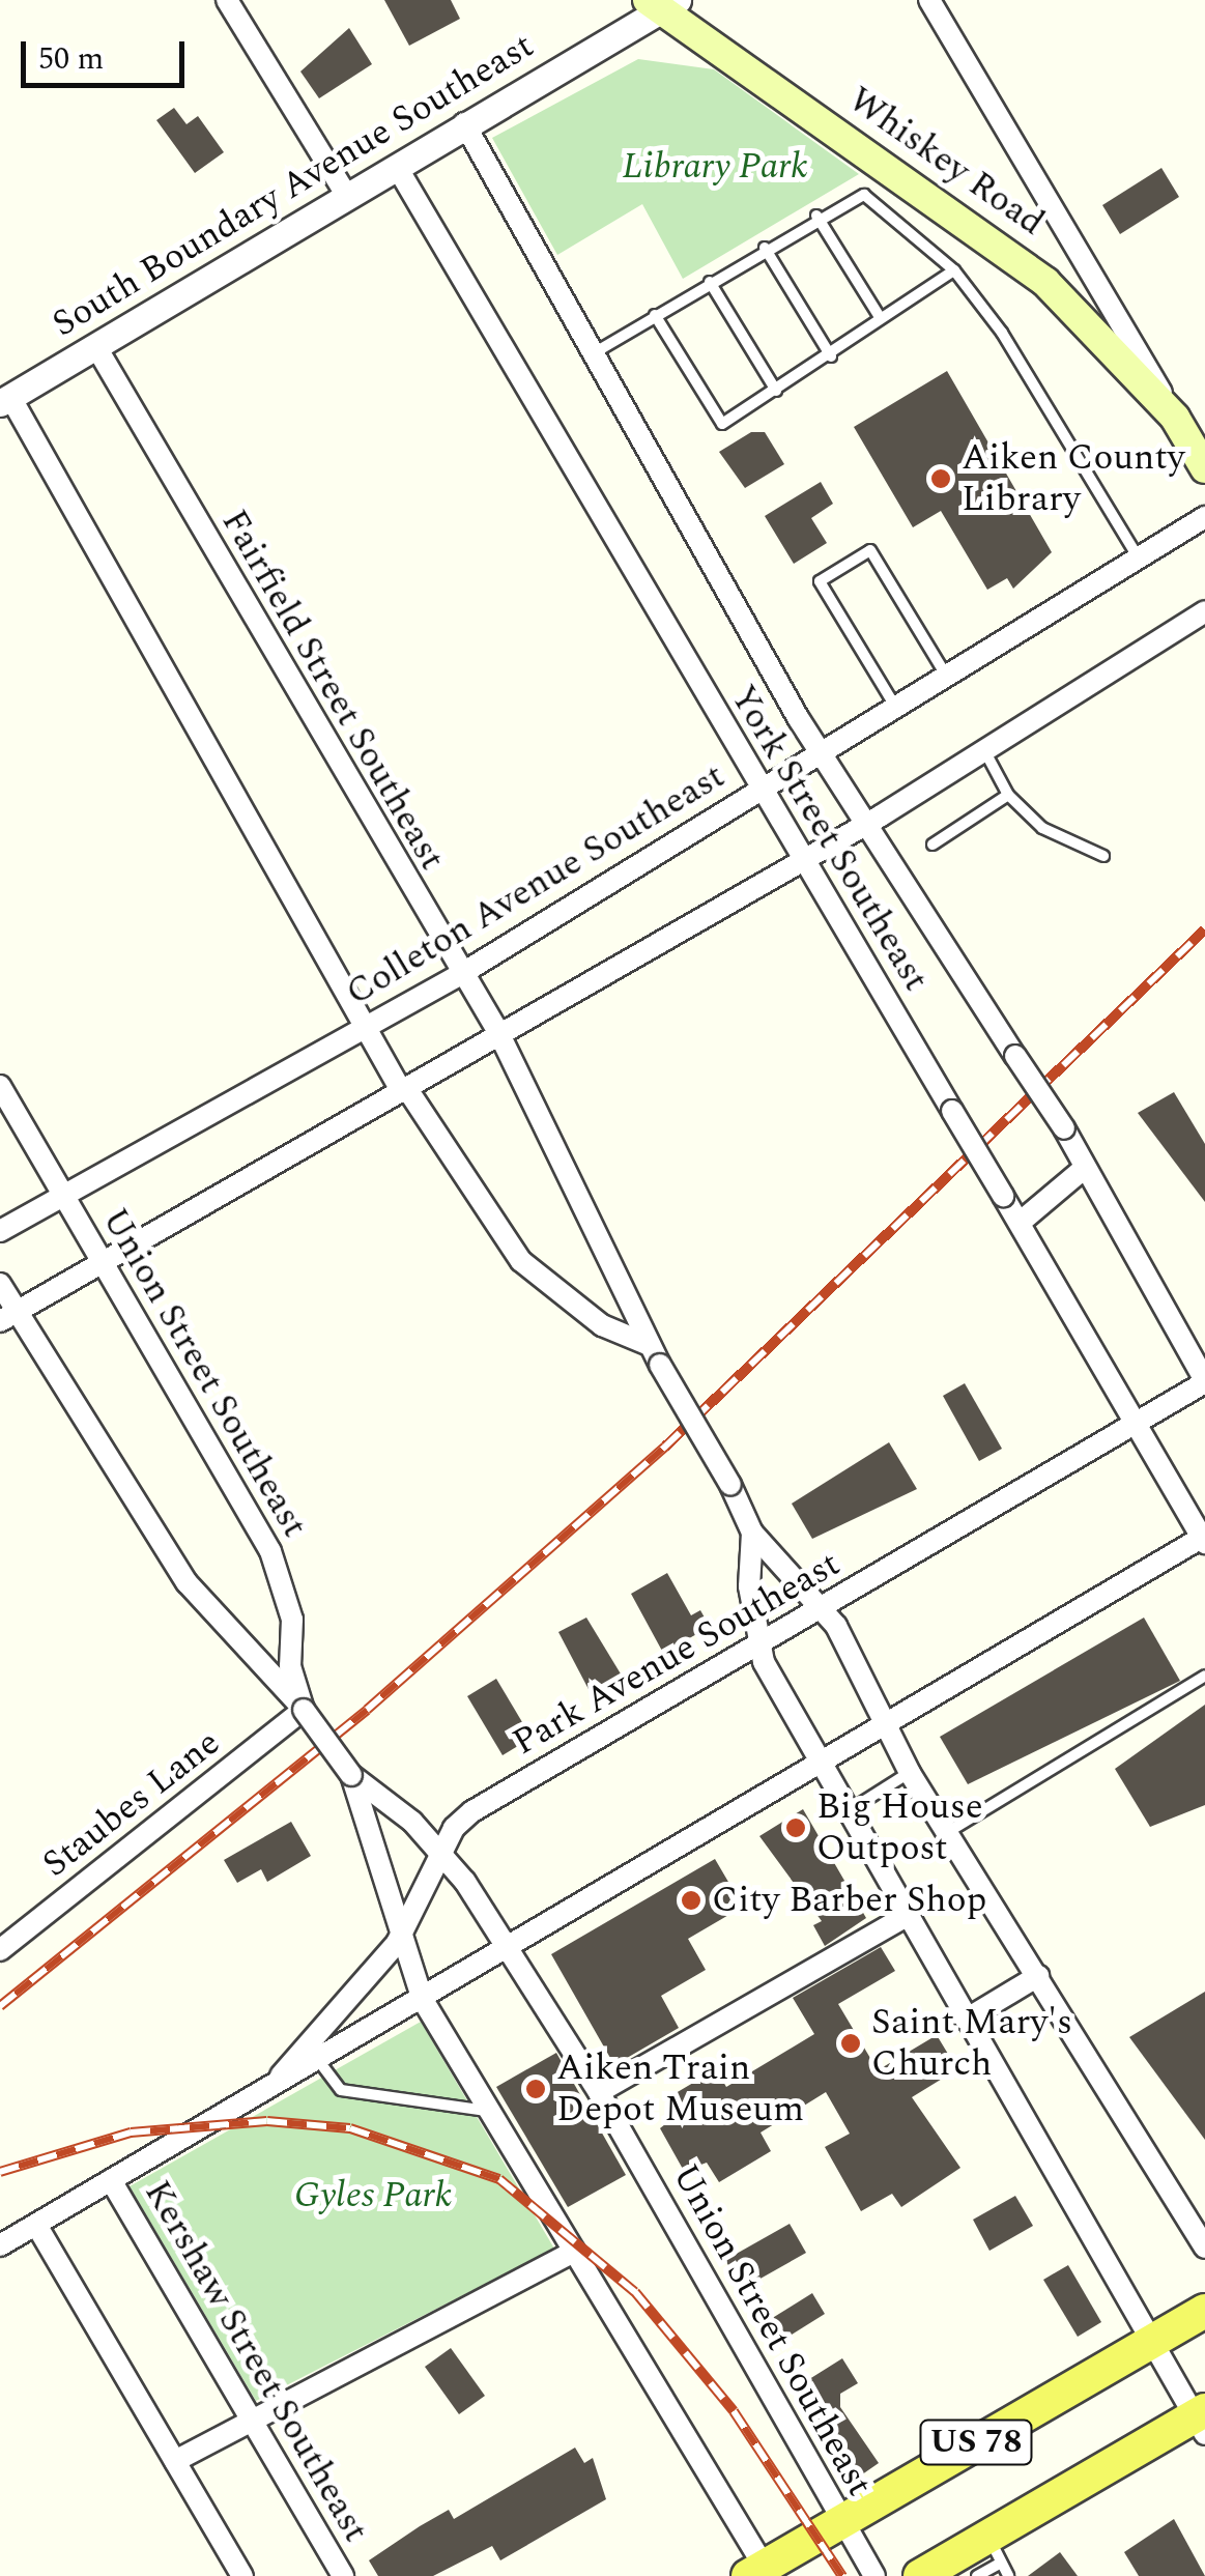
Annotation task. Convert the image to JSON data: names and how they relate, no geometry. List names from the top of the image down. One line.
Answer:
{"streets":{"main road":["Whiskey Road","US 78"],"street":["South Boundary Avenue Southeast","Fairfield Street Southeast","York Street Southeast","Colleton Avenue Southeast","Union Street Southeast","Park Avenue Southeast","Staubes Lane","Kershaw Street Southeast"]},"crossings":[["Whiskey Road","South Boundary Avenue Southeast"],["South Boundary Avenue Southeast","Fairfield Street Southeast"],["South Boundary Avenue Southeast","York Street Southeast"],["Fairfield Street Southeast","Colleton Avenue Southeast"],["Fairfield Street Southeast","Park Avenue Southeast"],["Fairfield Street Southeast","US 78"],["York Street Southeast","Colleton Avenue Southeast"],["York Street Southeast","Park Avenue Southeast"],["Colleton Avenue Southeast","Union Street Southeast"],["Union Street Southeast","Park Avenue Southeast"],["Union Street Southeast","Staubes Lane"],["Union Street Southeast","US 78"],["Park Avenue Southeast","Kershaw Street Southeast"]],"parks":["Library Park","Gyles Park"],"places":["Aiken County Library","Big House Outpost","City Barber Shop","Saint Mary's Church","Aiken Train Depot Museum"],"scale_bar":"50 m"}
